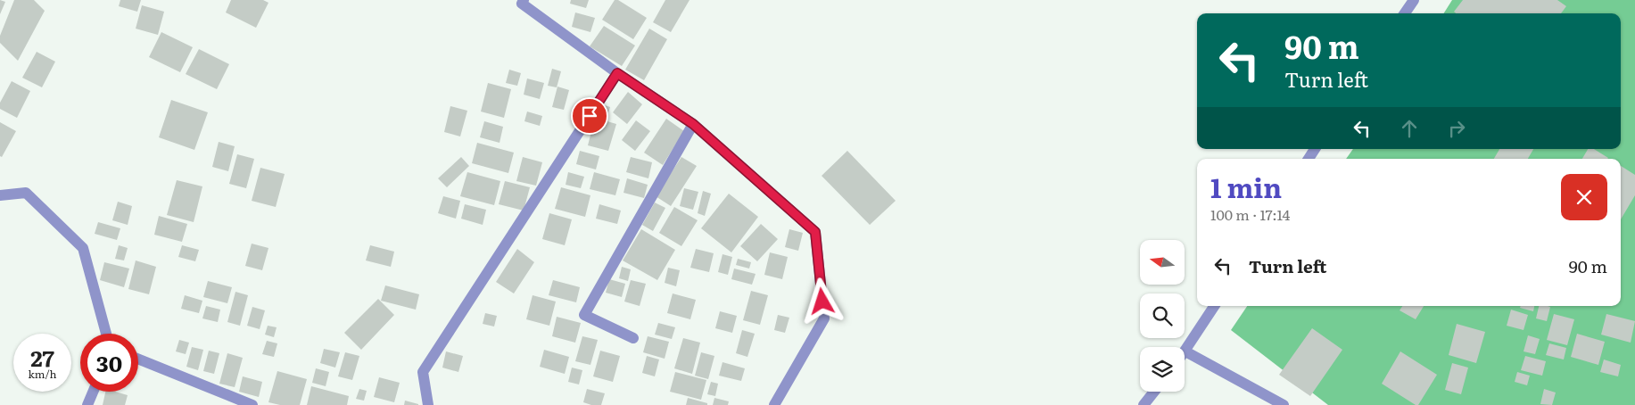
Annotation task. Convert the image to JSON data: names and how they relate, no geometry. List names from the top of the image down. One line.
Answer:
{"north":"left","page":{"turn":["90 m","Turn left"],"heading":["1 min","100 m · 17:14"],"list":[{"name":"Turn left","value":"90 m"}],"speed":"27 km/h","limit":"30"}}
